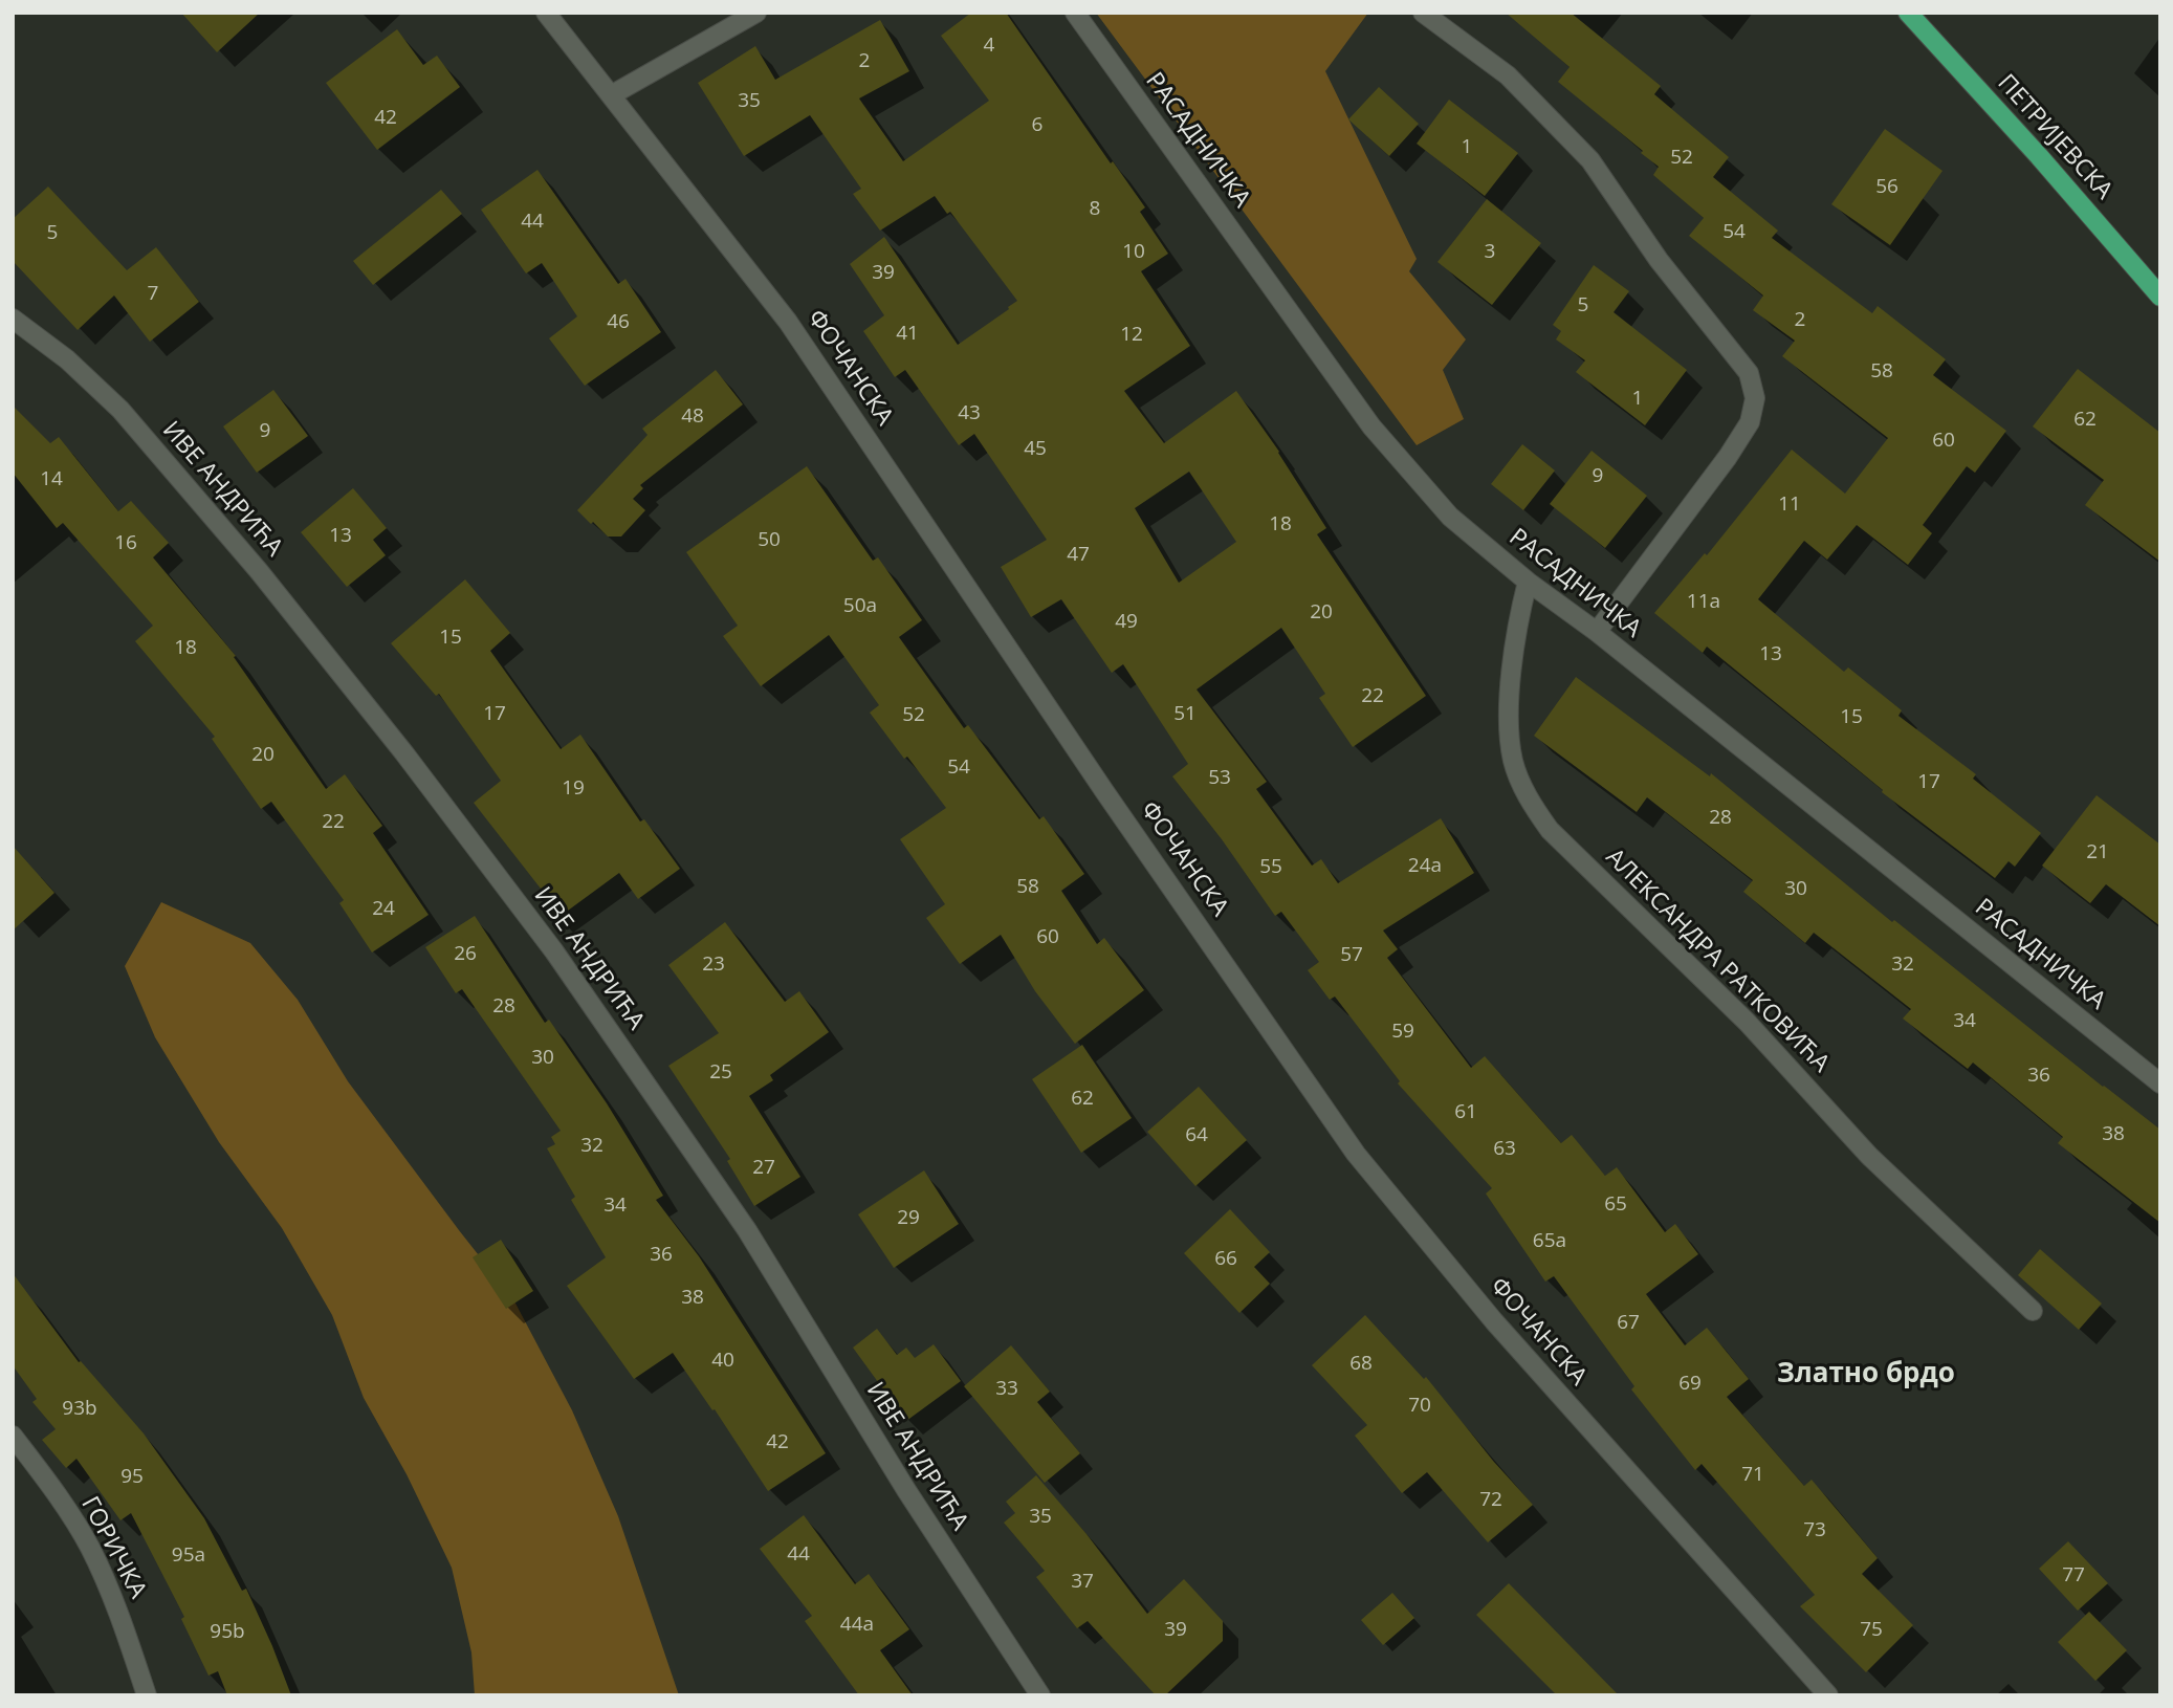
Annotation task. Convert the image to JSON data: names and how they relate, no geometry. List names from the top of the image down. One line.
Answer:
{"streets":{"main road":["ПЕТРИЈЕВСКА"],"street":["РАСАДНИЧКА","ФОЧАНСКА","ИВЕ АНДРИЋА","АЛЕКСАНДРА РАТКОВИЋА","ГОРИЧКА"]},"crossings":[["РАСАДНИЧКА","АЛЕКСАНДРА РАТКОВИЋА"]],"districts":["Златно брдо"],"house_numbers":["4","2","35","42","6","1","52","56","8","44","54","5","10","3","39","7","5","2","46","41","12","58","1","43","48","62","9","60","45","9","14","11","18","13","50","16","47","11a","50a","20","49","15","18","13","22","17","51","52","15","20","54","53","17","19","28","22","21","24a","55","58","30","24","60","26","57","23","32","28","34","59","30","25","36","62","61","38","64","32","63","27","65","34","29","65a","36","66","38","67","40","68","69","33","70","93b","42","71","95","72","35","73","44","95a","77","37","44a","39","75","95b"]}
